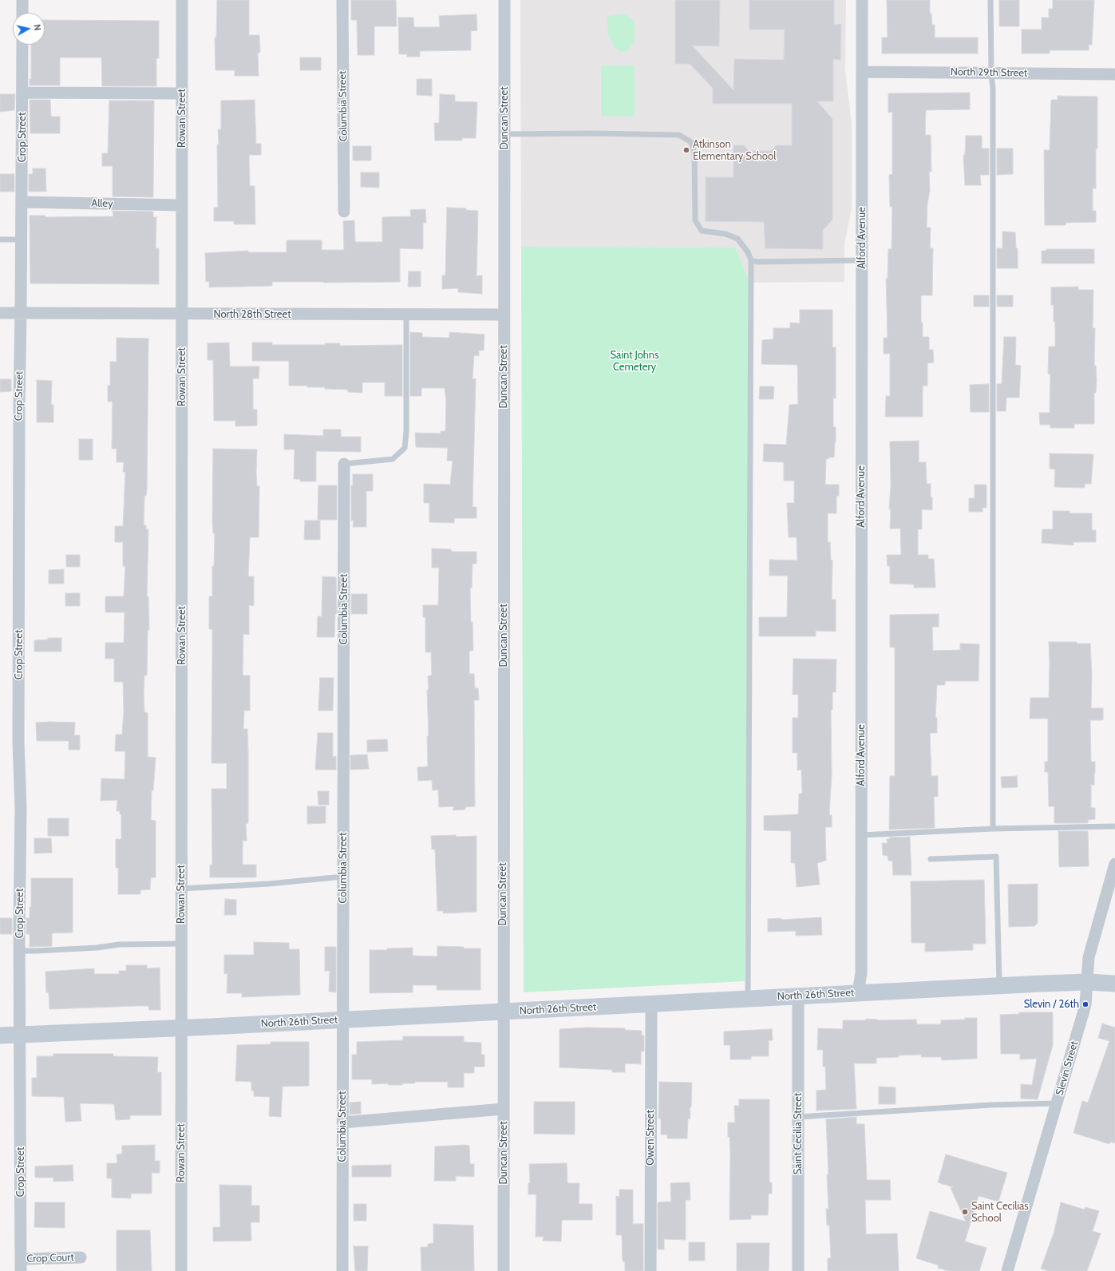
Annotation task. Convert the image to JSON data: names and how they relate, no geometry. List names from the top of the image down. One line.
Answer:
{"streets":{"street":["North 29th Street","Columbia Street","Rowan Street","Duncan Street","Crop Street","Alley","Alford Avenue","North 28th Street","North 26th Street","Slevin Street","Saint Cecilia Street","Owen Street","Crop Court"]},"crossings":[["North 29th Street","Alford Avenue"],["Columbia Street","North 26th Street"],["Rowan Street","Alley"],["Rowan Street","North 28th Street"],["Rowan Street","North 26th Street"],["Duncan Street","North 28th Street"],["Duncan Street","North 26th Street"],["Crop Street","Alley"],["Crop Street","North 28th Street"],["Crop Street","North 26th Street"],["Crop Street","Crop Court"],["Alford Avenue","North 26th Street"],["North 26th Street","Slevin Street"],["North 26th Street","Saint Cecilia Street"],["North 26th Street","Owen Street"]],"parks":["Saint Johns Cemetery"],"places":["Atkinson Elementary School","Slevin / 26th","Saint Cecilias School"],"north":"right"}
